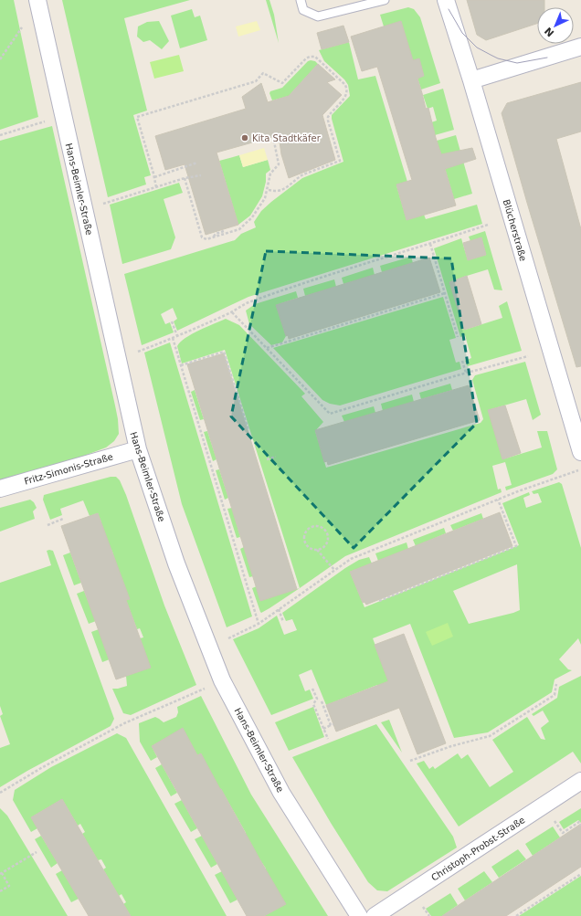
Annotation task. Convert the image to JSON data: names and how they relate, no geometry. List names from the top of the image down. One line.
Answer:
{"streets":{"street":["Hans-Beimler-Straße","Blücherstraße","Fritz-Simonis-Straße","Christoph-Probst-Straße"]},"crossings":[["Hans-Beimler-Straße","Fritz-Simonis-Straße"]],"places":["Kita Stadtkäfer"],"north":"bottom left"}
